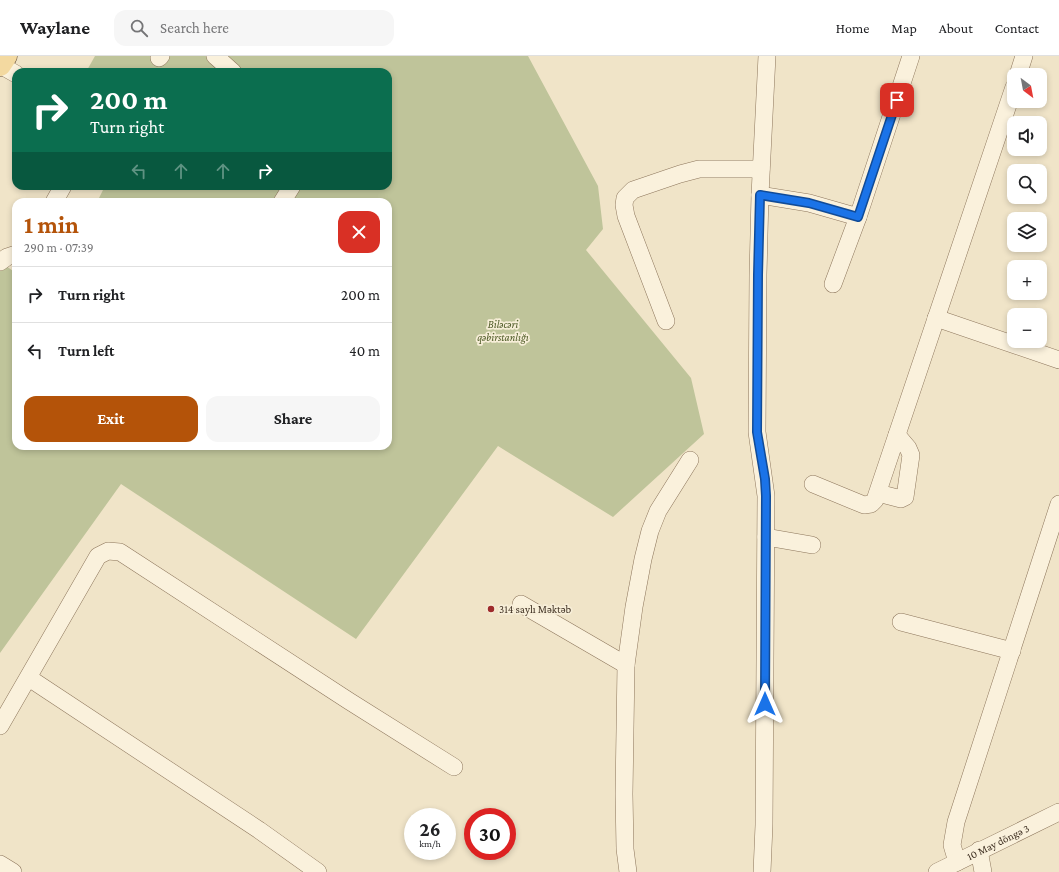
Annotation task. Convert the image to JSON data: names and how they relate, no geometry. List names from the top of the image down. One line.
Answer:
{"streets":{"street":["10 May döngə 3"]},"parks":["Biləcəri qəbirstanlığı"],"places":["314 saylı Məktəb"],"north":"bottom right","page":{"header":"Waylane","search":"Search here","nav":["Home","Map","About","Contact"],"map_buttons":["+","−"],"turn":["200 m","Turn right"],"heading":["1 min","290 m · 07:39"],"list":[{"name":"Turn right","value":"200 m"},{"name":"Turn left","value":"40 m"}],"buttons":["Exit","Share"],"speed":"26 km/h","limit":"30"}}
